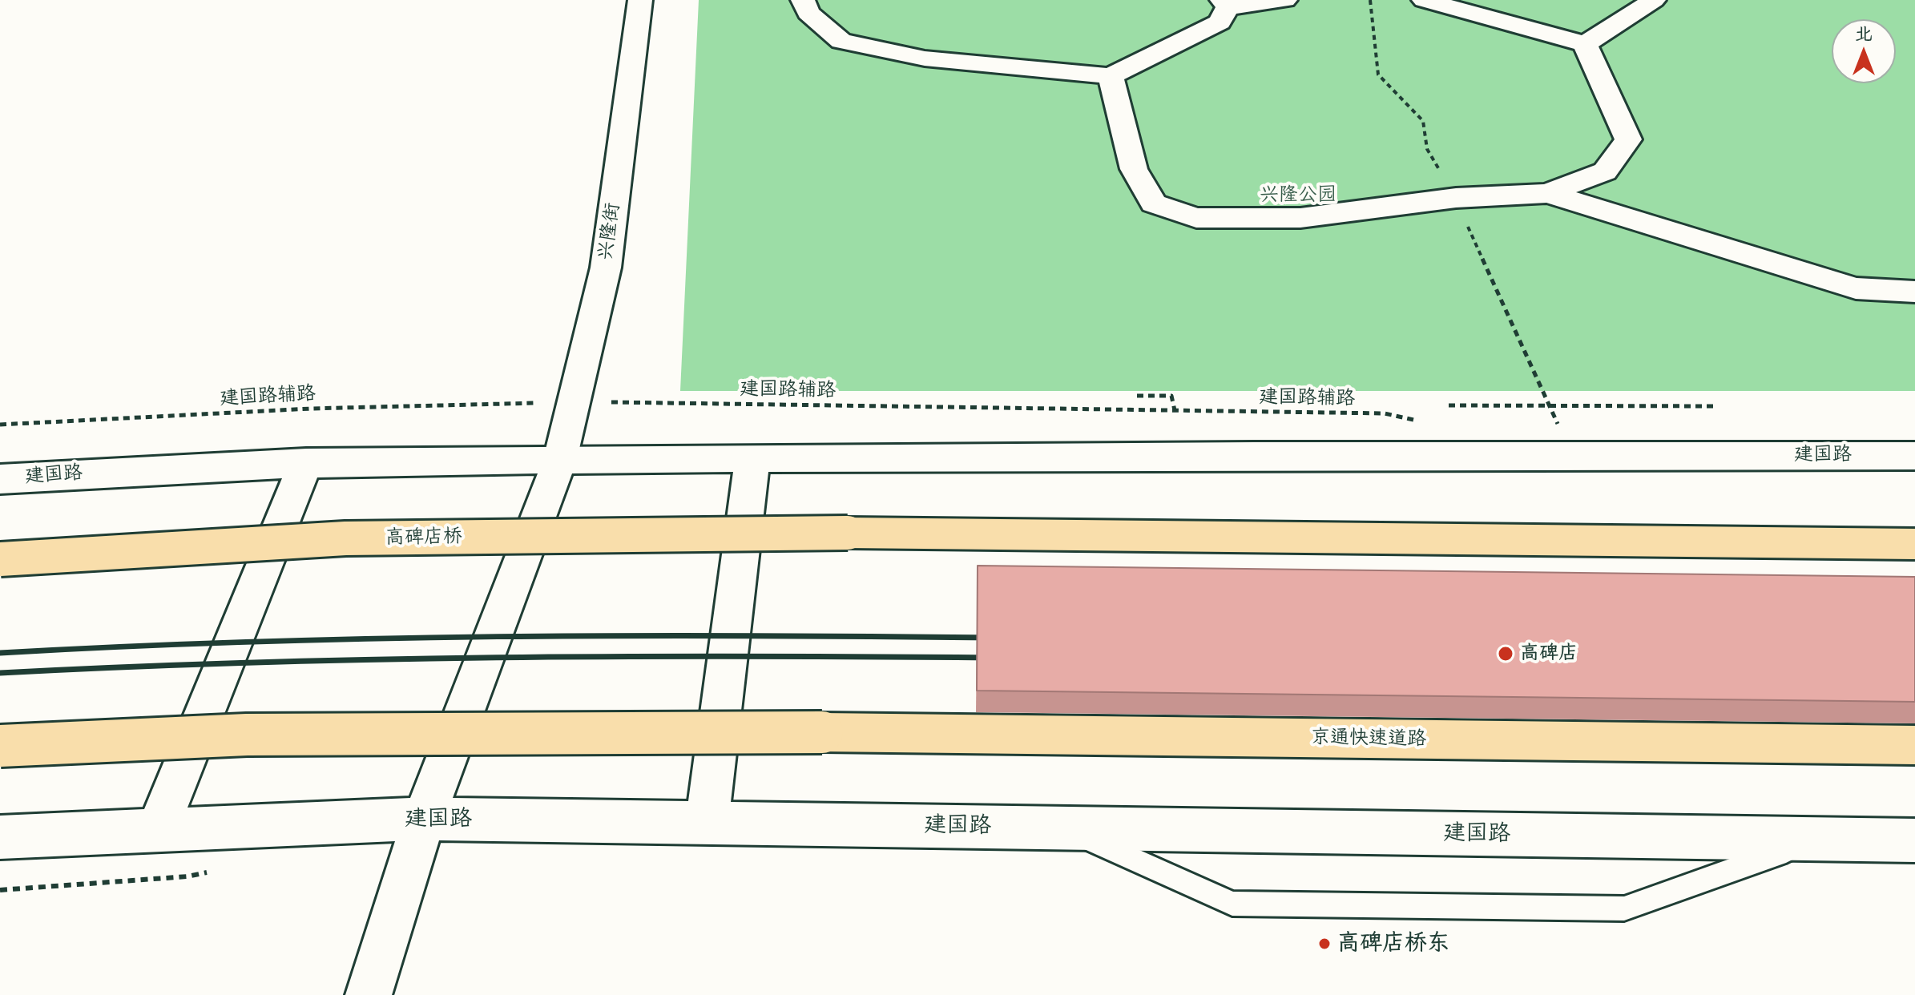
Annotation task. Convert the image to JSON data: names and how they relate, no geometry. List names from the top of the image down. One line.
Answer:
{"streets":{"highway":["高碑店桥","京通快速道路"],"street":["兴隆街","建国路"],"path":["建国路辅路"]},"crossings":[["兴隆街","建国路辅路"],["兴隆街","建国路"]],"parks":["兴隆公园"],"places":["高碑店","高碑店桥东"],"north":"top"}
